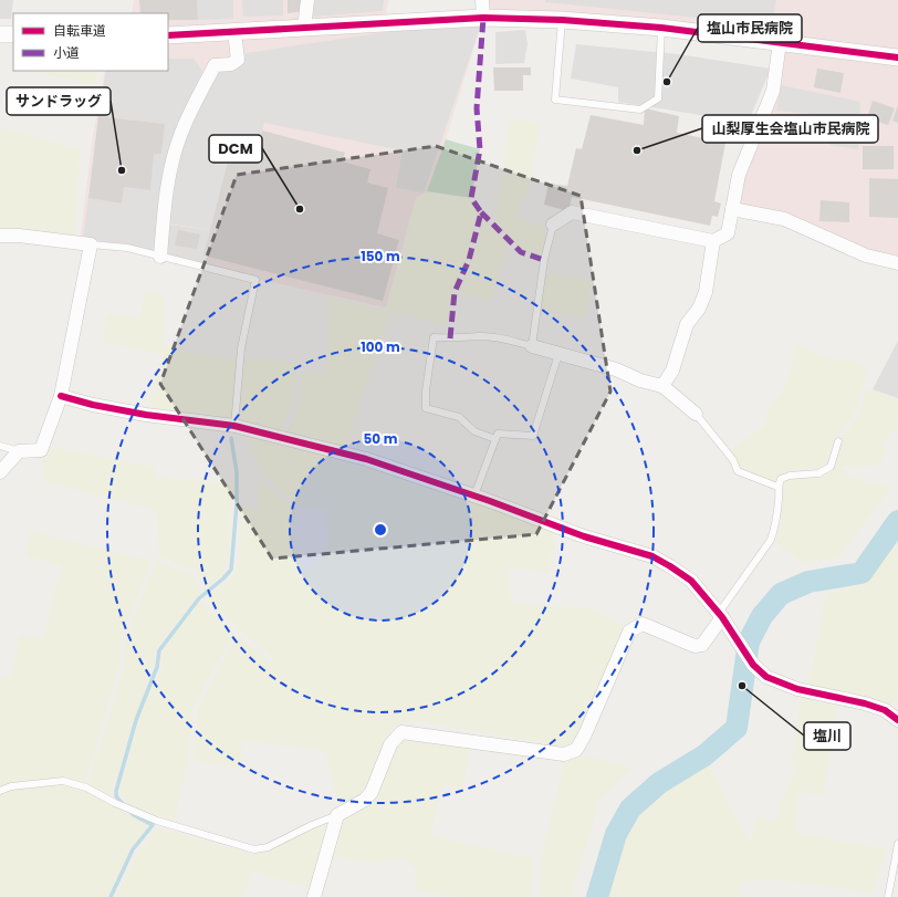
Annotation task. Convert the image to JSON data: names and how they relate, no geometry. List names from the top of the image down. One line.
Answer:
{"places":["塩山市民病院","山梨厚生会塩山市民病院","サンドラッグ","DCM","塩川"],"legend":["自転車道","小道"],"rings":["150 m","100 m","50 m"]}
